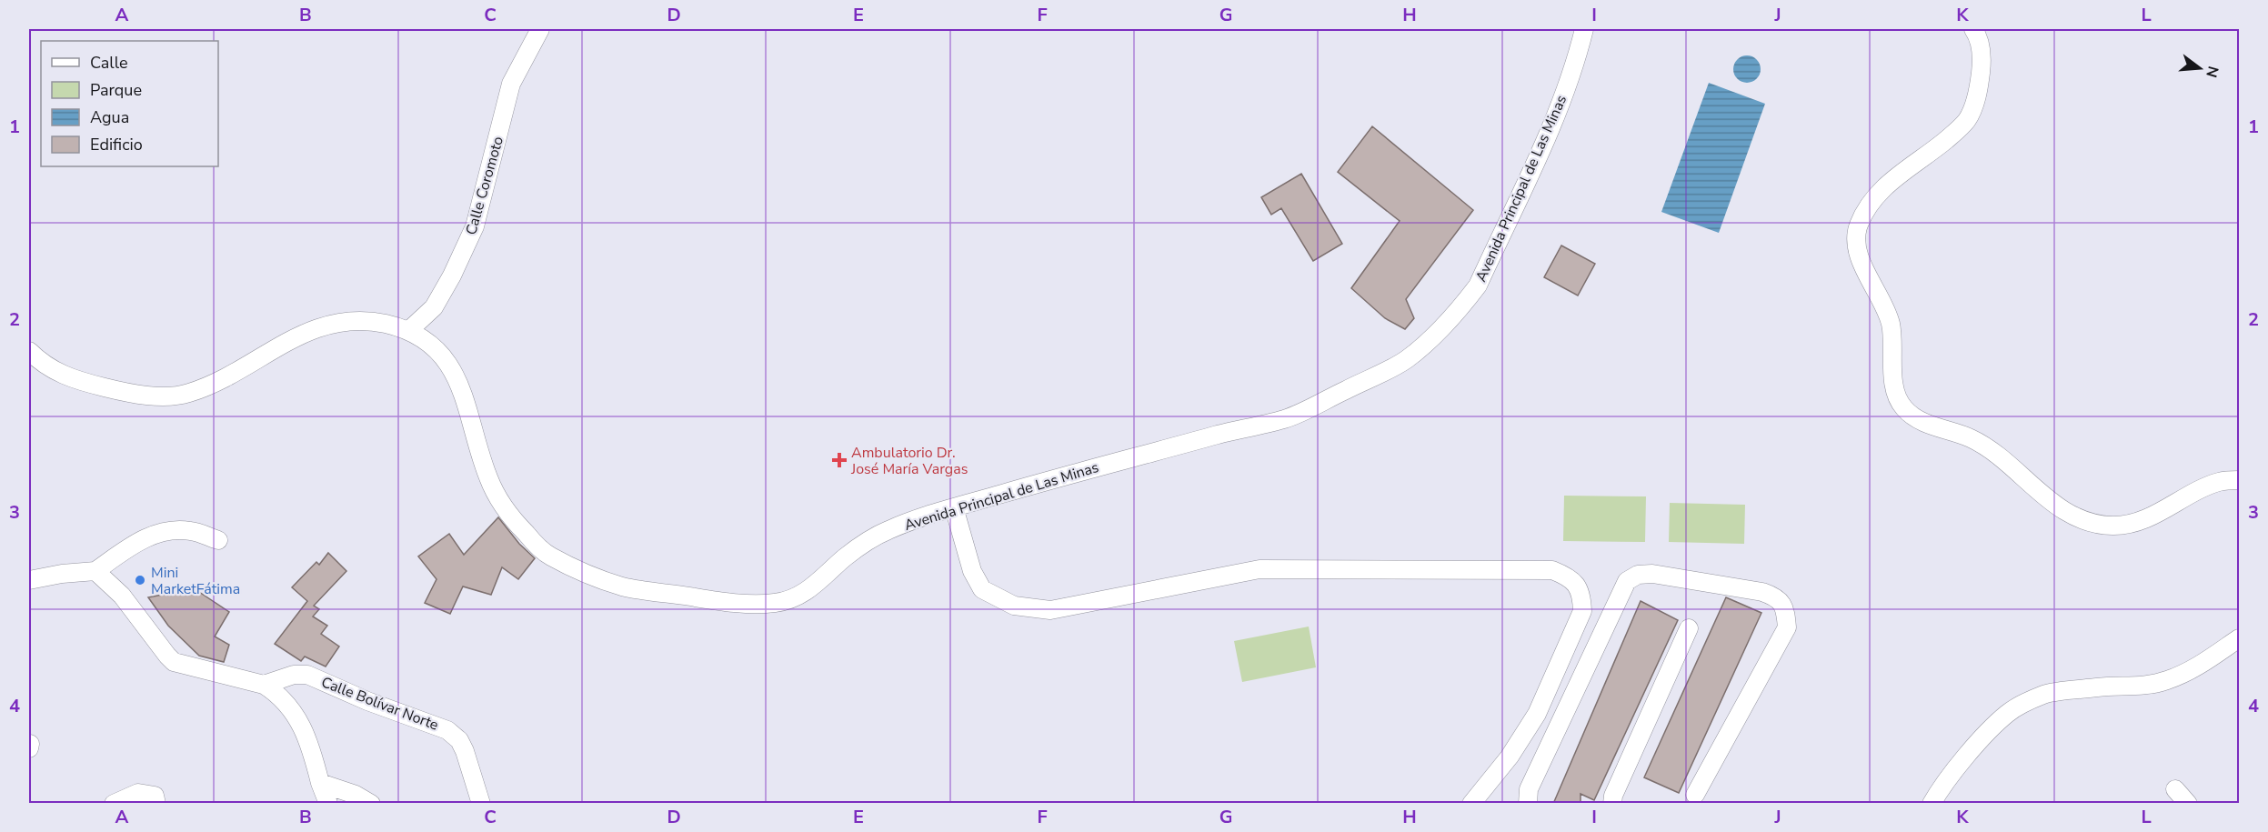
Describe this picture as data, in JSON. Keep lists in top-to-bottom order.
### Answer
{
  "streets": {
    "street": ["Calle Coromoto", "Avenida Principal de Las Minas", "Calle Bolívar Norte"]
  },
  "crossings": [
    ["Calle Coromoto", "Avenida Principal de Las Minas"]
  ],
  "places": {
    "health": ["Ambulatorio Dr. José María Vargas"],
    "other": ["Mini MarketFátima"]
  },
  "legend": [
    "Calle",
    "Parque",
    "Agua",
    "Edificio"
  ],
  "north": "right",
  "grid": {
    "columns": [
      "A",
      "B",
      "C",
      "D",
      "E",
      "F",
      "G",
      "H",
      "I",
      "J",
      "K",
      "L"
    ],
    "rows": [
      "1",
      "2",
      "3",
      "4"
    ]
  }
}
